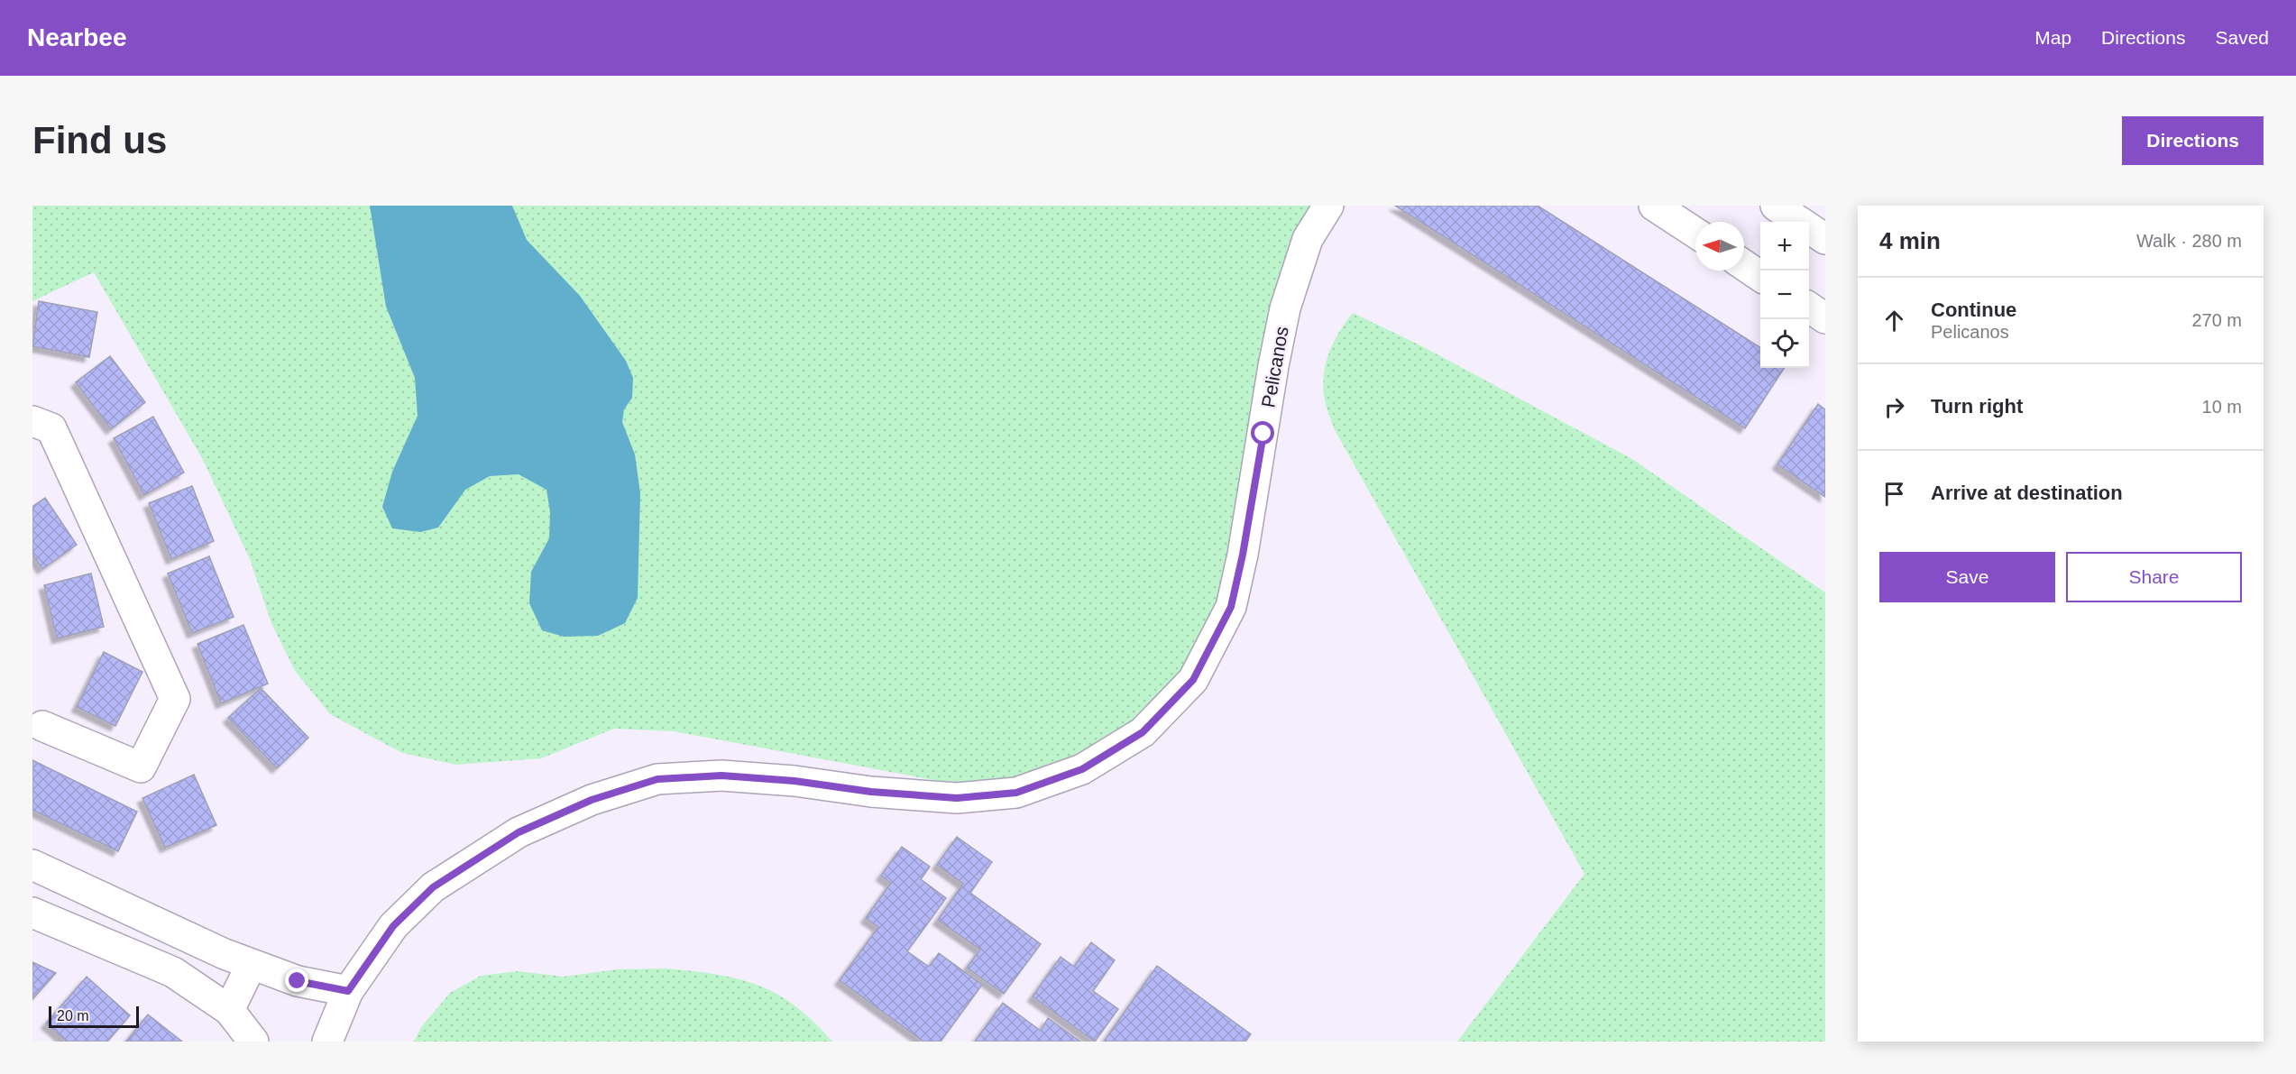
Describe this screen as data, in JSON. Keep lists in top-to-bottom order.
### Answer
{
  "streets": {
    "street": ["Pelicanos"]
  },
  "scale_bar": "20 m",
  "north": "left",
  "page": {
    "header": "Nearbee",
    "nav": ["Map", "Directions", "Saved"],
    "buttons": [
      "Directions",
      ["Save", "Share"]
    ],
    "title": "Find us",
    "heading": ["4 min", "Walk · 280 m"],
    "map_buttons": ["+", "−"],
    "list": [
      ["Continue", "Pelicanos", "270 m"],
      ["Turn right", "10 m"],
      "Arrive at destination"
    ],
    "scale": "20 m"
  }
}
